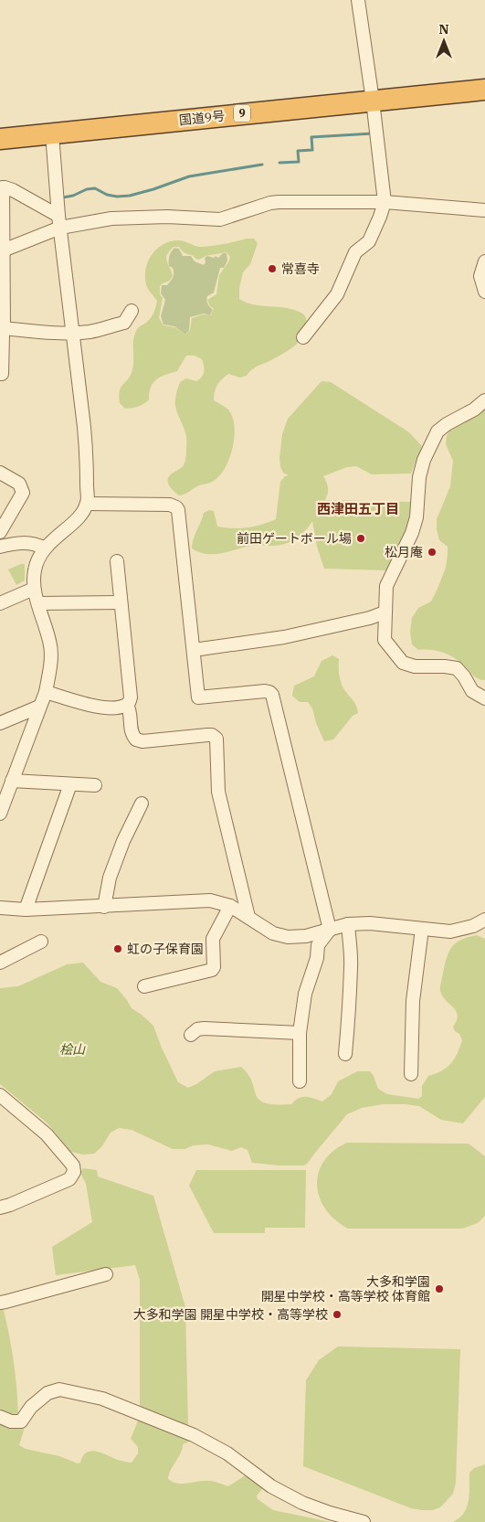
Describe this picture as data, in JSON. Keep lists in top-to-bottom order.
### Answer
{
  "streets": {
    "highway": ["9", "国道9号"]
  },
  "districts": ["西津田五丁目"],
  "parks": ["桧山"],
  "places": [
    "常喜寺",
    "前田ゲートボール場",
    "松月庵",
    "虹の子保育園",
    "大多和学園 開星中学校・高等学校 体育館",
    "大多和学園 開星中学校・高等学校"
  ],
  "north": "top"
}
